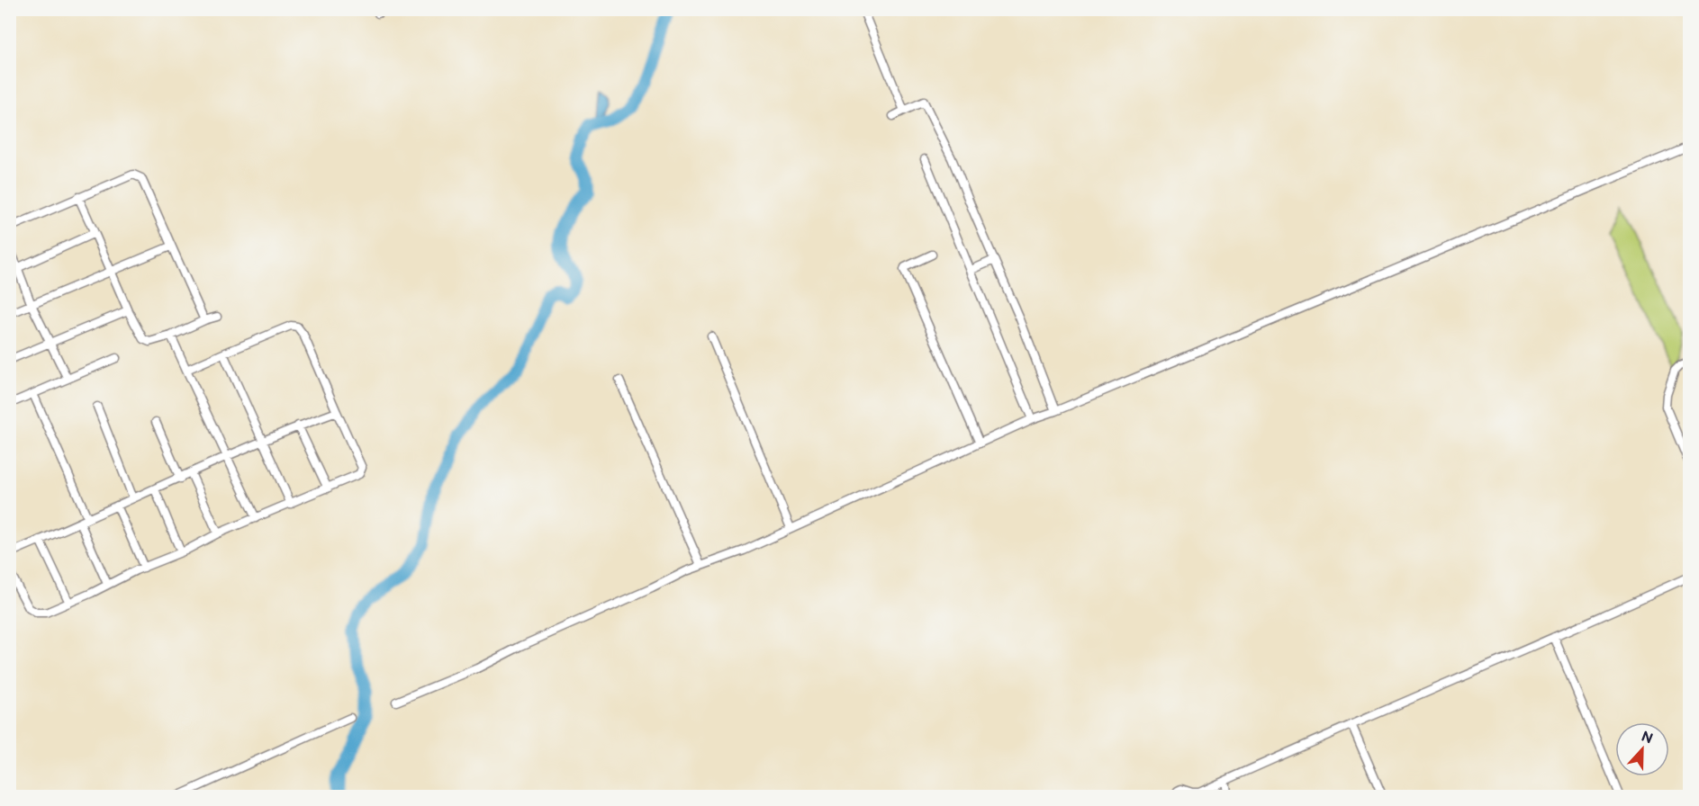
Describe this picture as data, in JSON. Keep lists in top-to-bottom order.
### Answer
{
  "north": "top"
}
